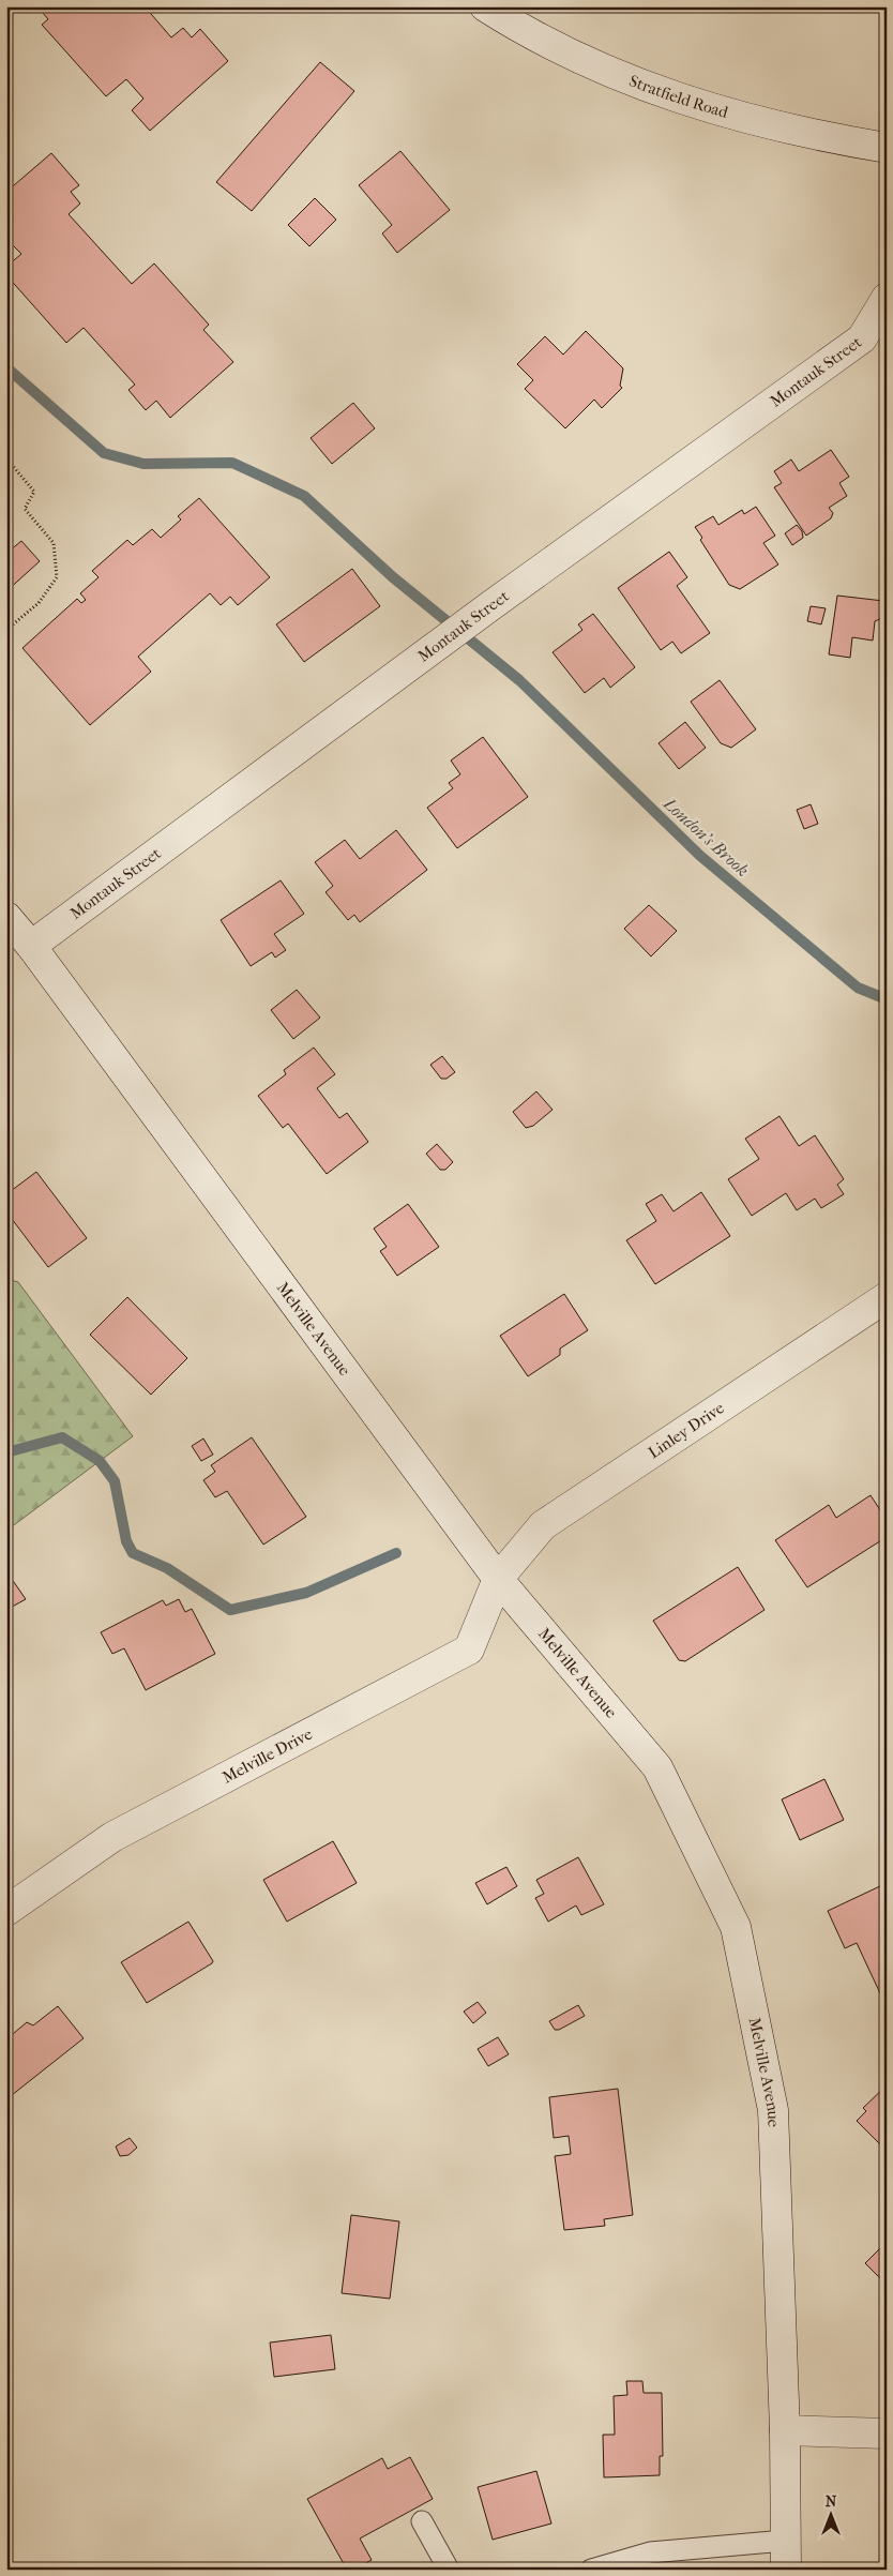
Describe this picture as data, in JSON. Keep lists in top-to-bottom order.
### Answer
{
  "streets": {
    "street": [
      "Stratfield Road",
      "Montauk Street",
      "Melville Avenue",
      "Linley Drive",
      "Melville Drive"
    ]
  },
  "crossings": [
    ["Montauk Street", "Melville Avenue"],
    ["Melville Avenue", "Linley Drive"],
    ["Melville Avenue", "Melville Drive"],
    ["Linley Drive", "Melville Drive"]
  ],
  "water": ["London's Brook"],
  "north": "top"
}
